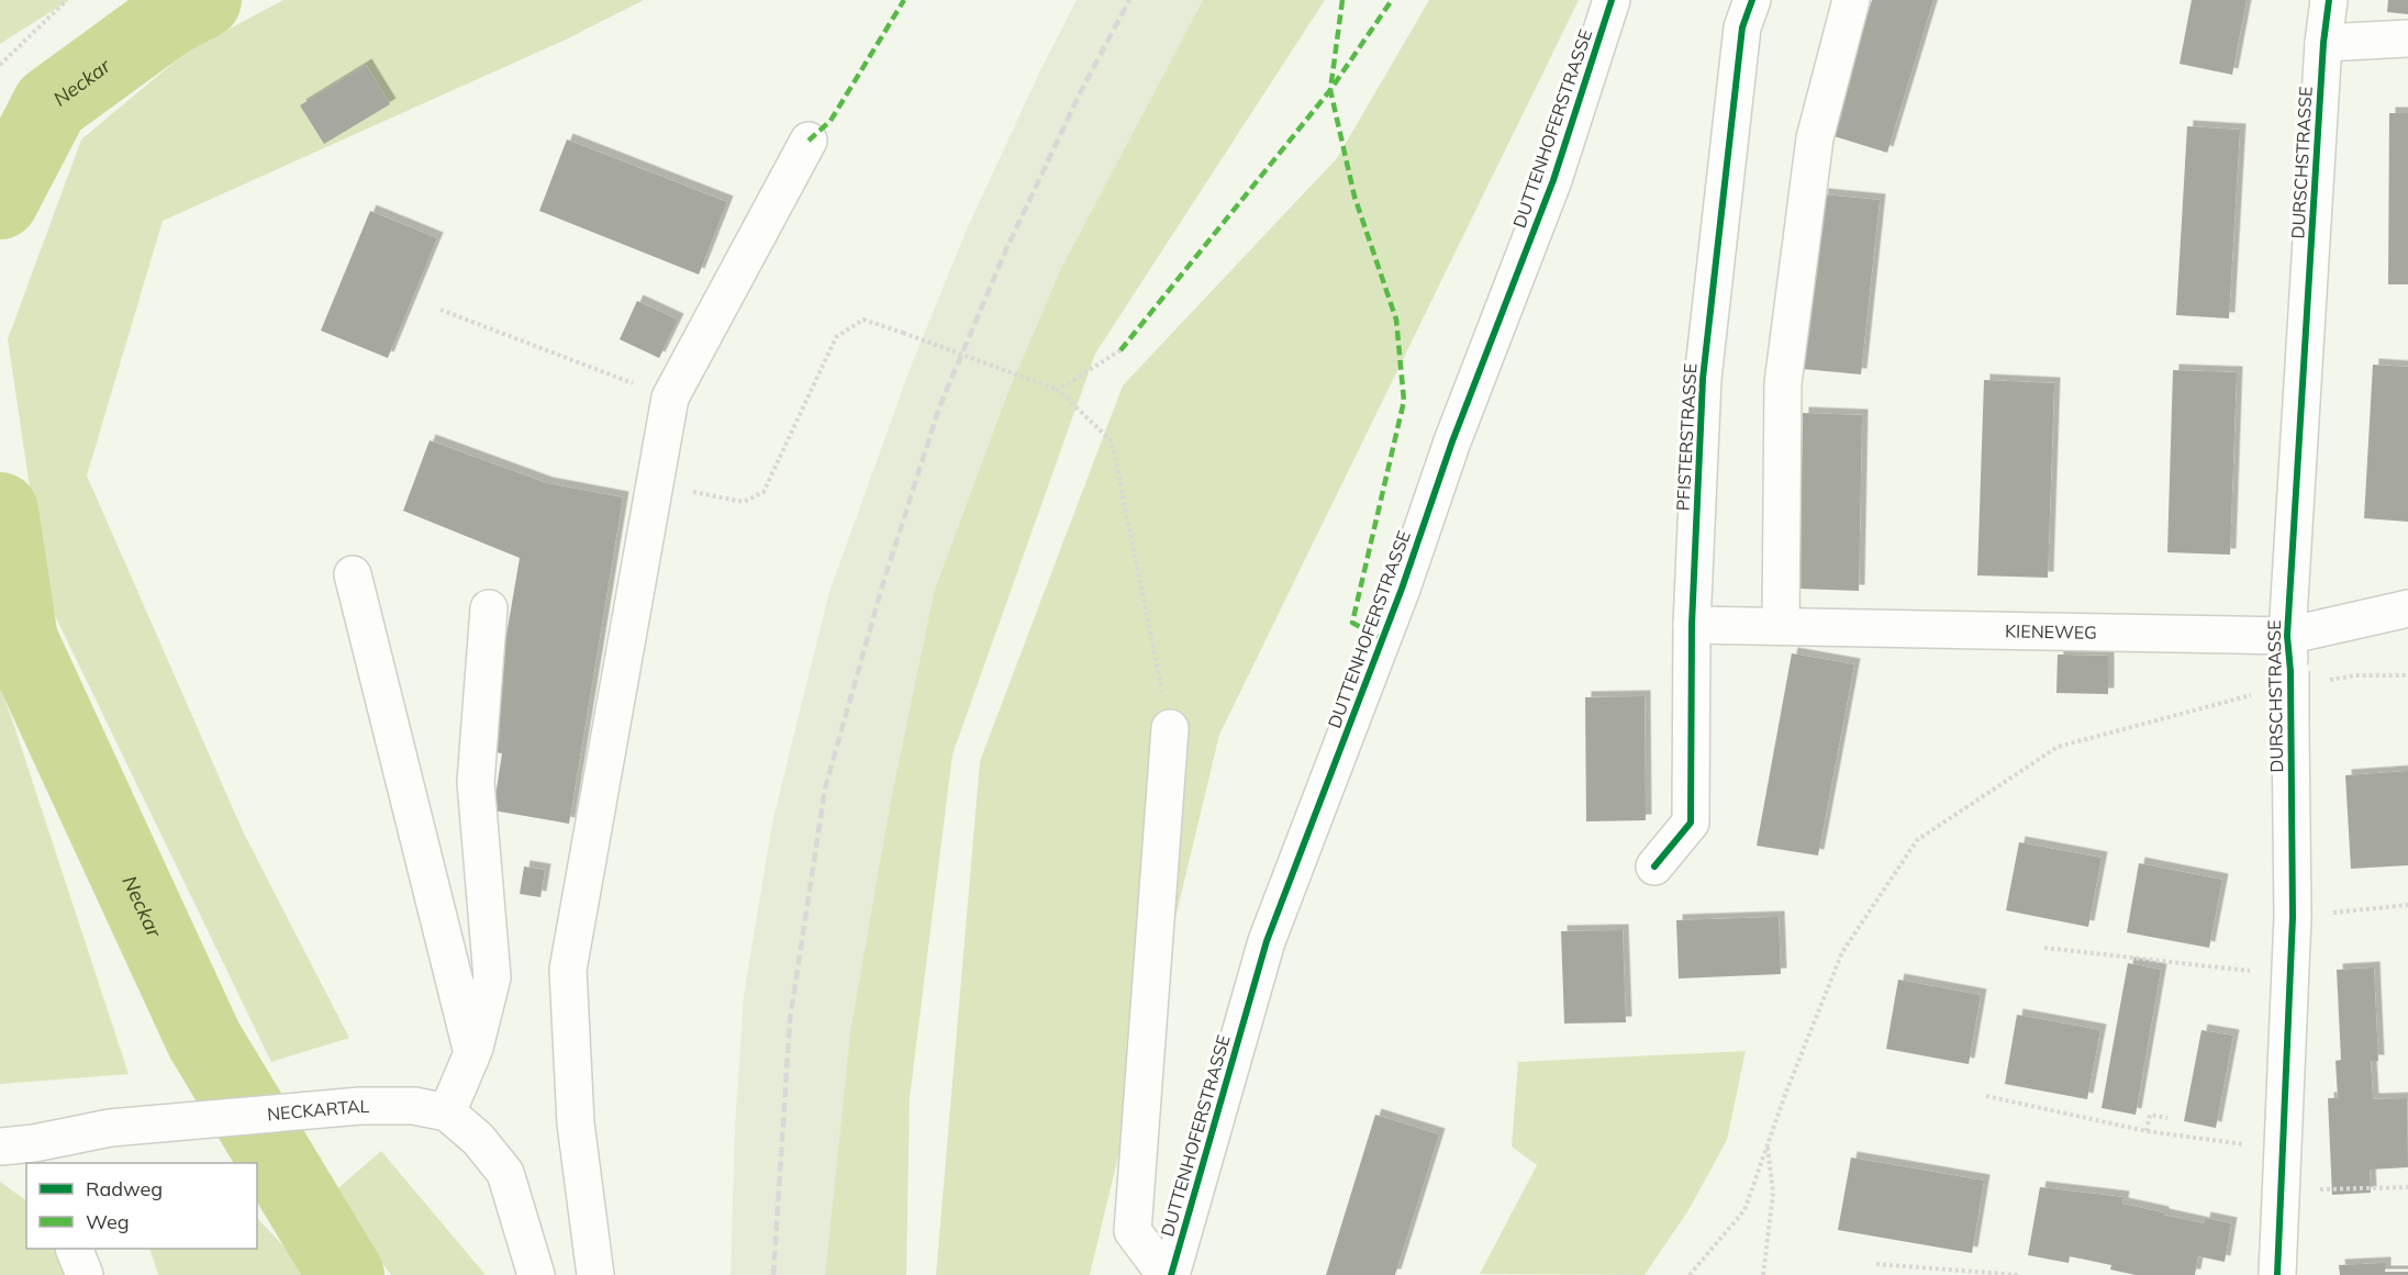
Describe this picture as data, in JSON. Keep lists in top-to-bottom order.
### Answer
{
  "streets": {
    "street": [
      "DUTTENHOFERSTRASSE",
      "DURSCHSTRASSE",
      "PFISTERSTRASSE",
      "KIENEWEG",
      "NECKARTAL"
    ]
  },
  "crossings": [
    ["DURSCHSTRASSE", "KIENEWEG"],
    ["PFISTERSTRASSE", "KIENEWEG"]
  ],
  "water": ["Neckar"],
  "legend": ["Radweg", "Weg"]
}
